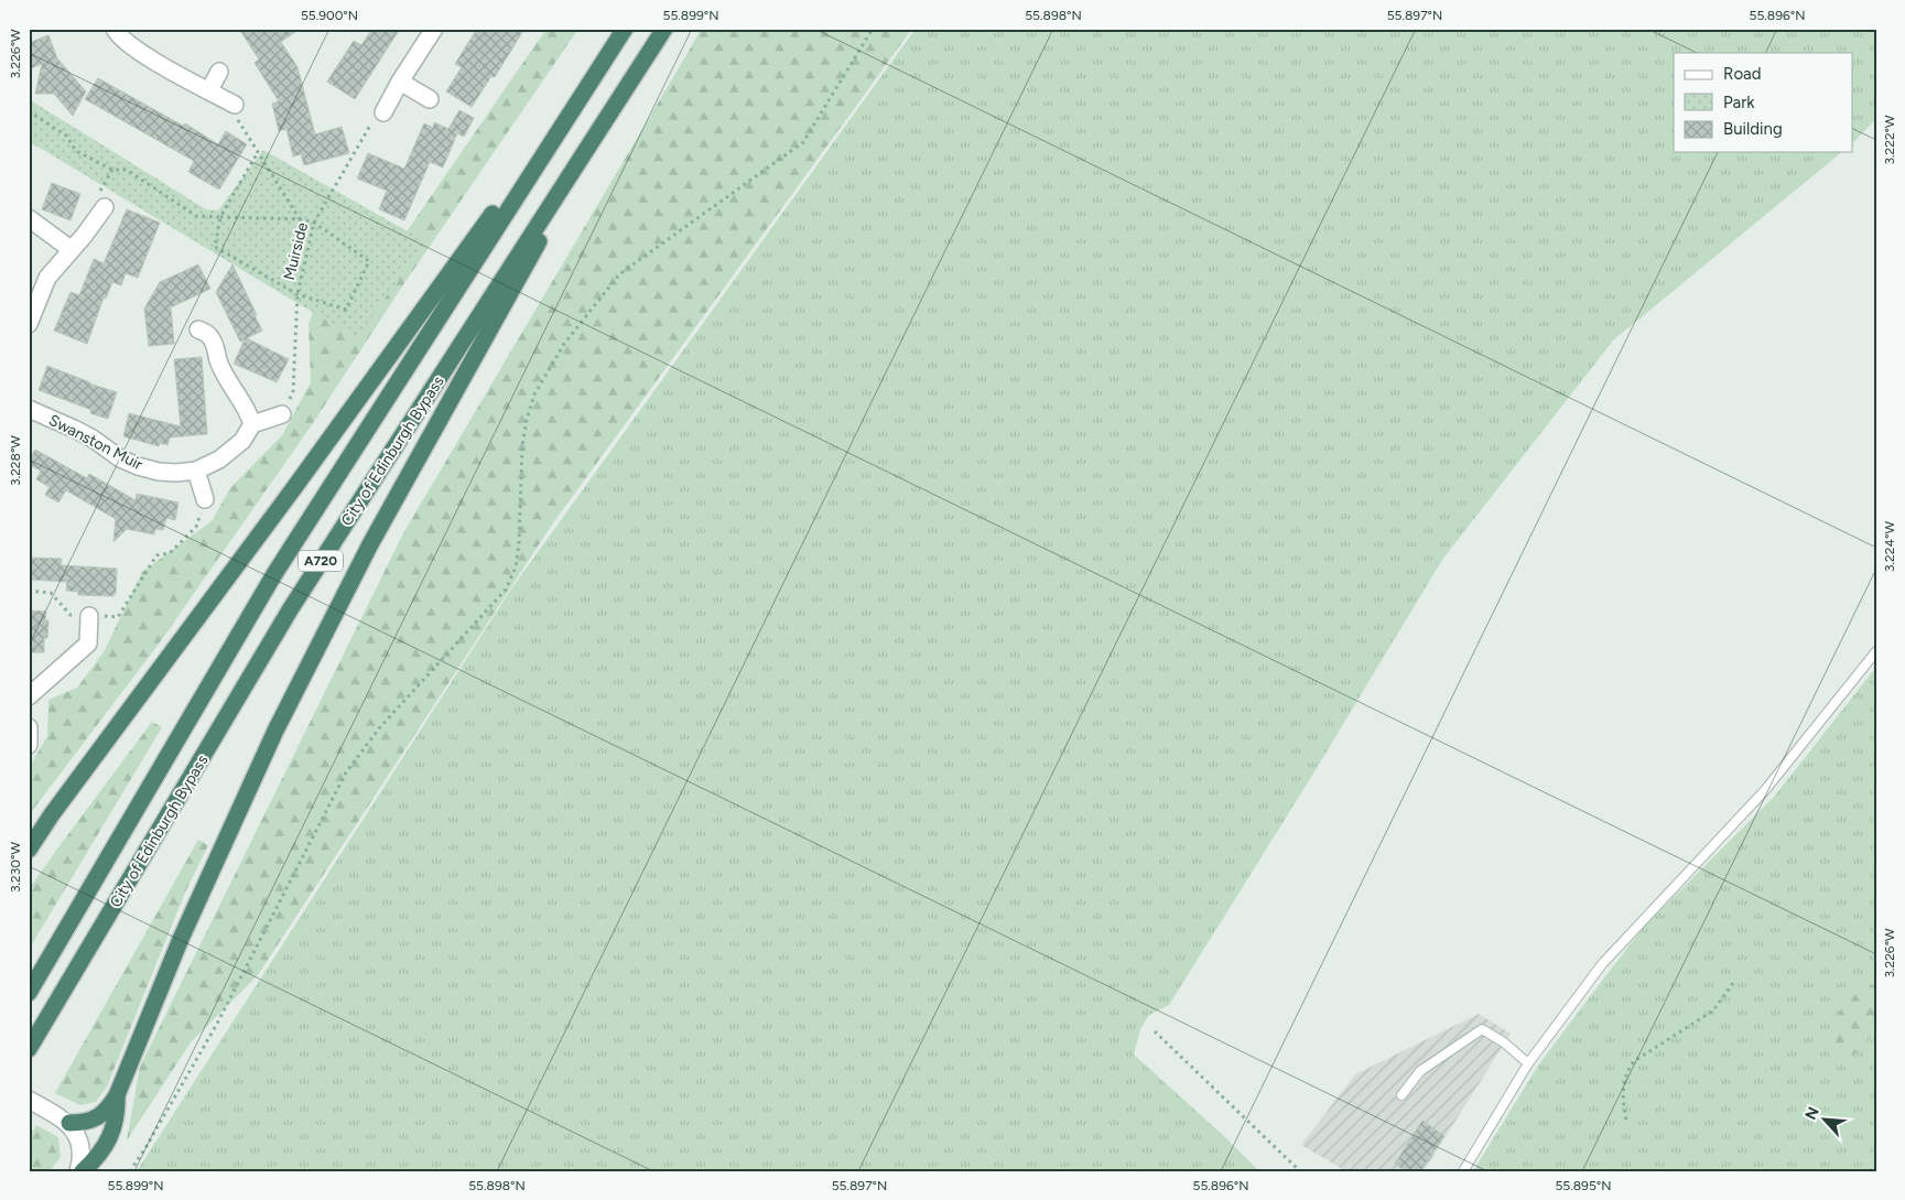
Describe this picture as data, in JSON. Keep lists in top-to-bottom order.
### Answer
{
  "streets": {
    "highway": ["City of Edinburgh Bypass", "A720"],
    "street": ["Swanston Muir"],
    "path": ["Muirside"]
  },
  "legend": ["Road", "Park", "Building"],
  "north": "top left",
  "coordinates": [
    "55.900°N",
    "55.899°N",
    "55.898°N",
    "55.897°N",
    "55.896°N",
    "3.226°W",
    "3.222°W",
    "3.228°W",
    "3.224°W",
    "3.230°W",
    "55.895°N"
  ]
}
